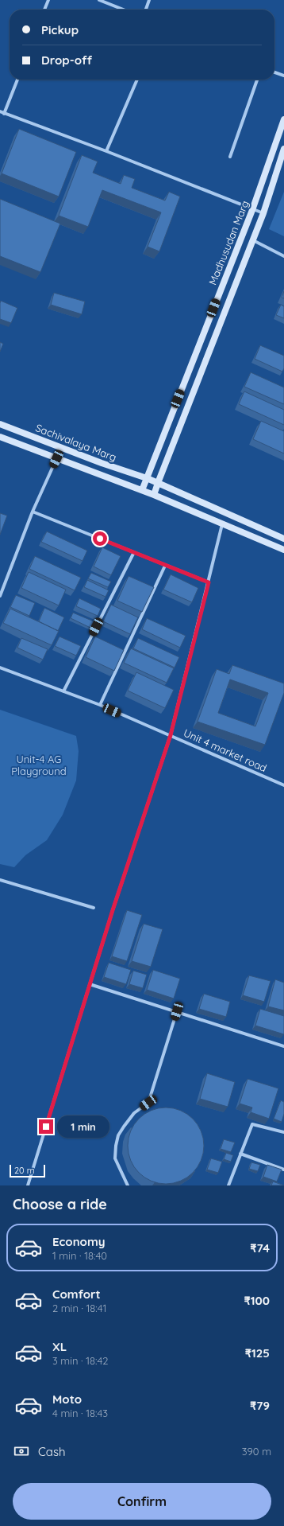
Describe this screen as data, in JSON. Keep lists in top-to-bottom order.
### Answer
{
  "streets": {
    "main road": ["Madhusudan Marg", "Sachivalaya Marg"],
    "street": ["Unit 4 market road"]
  },
  "crossings": [
    ["Madhusudan Marg", "Sachivalaya Marg"]
  ],
  "parks": ["Unit-4 AG Playground"],
  "scale_bar": "20 m",
  "page": {
    "banner": ["Pickup", "Drop-off"],
    "bubble": "1 min",
    "scale": "20 m",
    "heading": "Choose a ride",
    "list": [
      {
        "name": "Economy",
        "note": "1 min · 18:40",
        "value": "₹74"
      },
      {
        "name": "Comfort",
        "note": "2 min · 18:41",
        "value": "₹100"
      },
      {
        "name": "XL",
        "note": "3 min · 18:42",
        "value": "₹125"
      },
      {
        "name": "Moto",
        "note": "4 min · 18:43",
        "value": "₹79"
      }
    ],
    "pay": ["Cash", "390 m"],
    "buttons": "Confirm"
  }
}
